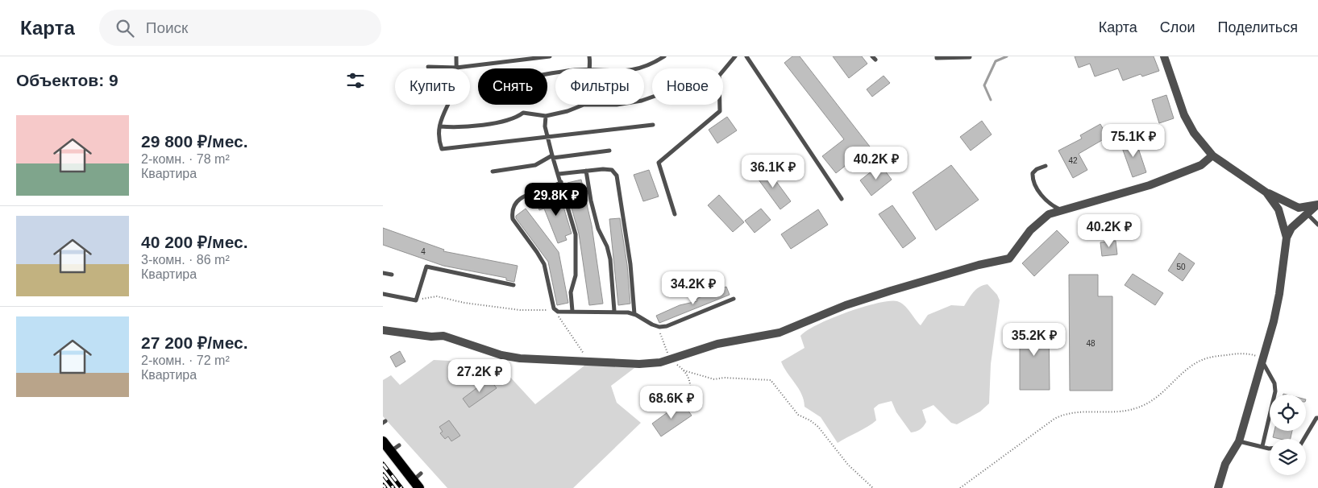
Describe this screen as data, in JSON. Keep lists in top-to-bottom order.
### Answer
{
  "house_numbers": [
    "42",
    "4",
    "50",
    "48"
  ],
  "page": {
    "header": "Карта",
    "search": "Поиск",
    "nav": ["Карта", "Слои", "Поделиться"],
    "heading": "Объектов: 9",
    "chip": [
      "Купить",
      "Снять",
      "Фильтры",
      "Новое"
    ],
    "list": [
      {
        "name": "29 800 ₽/мес.",
        "note": "2-комн. · 78 m² · Квартира"
      },
      {
        "name": "40 200 ₽/мес.",
        "note": "3-комн. · 86 m² · Квартира"
      },
      {
        "name": "27 200 ₽/мес.",
        "note": "2-комн. · 72 m² · Квартира"
      }
    ],
    "price": [
      "75.1K ₽",
      "40.2K ₽",
      "36.1K ₽",
      "29.8K ₽",
      "40.2K ₽",
      "34.2K ₽",
      "35.2K ₽",
      "27.2K ₽",
      "68.6K ₽"
    ]
  }
}
